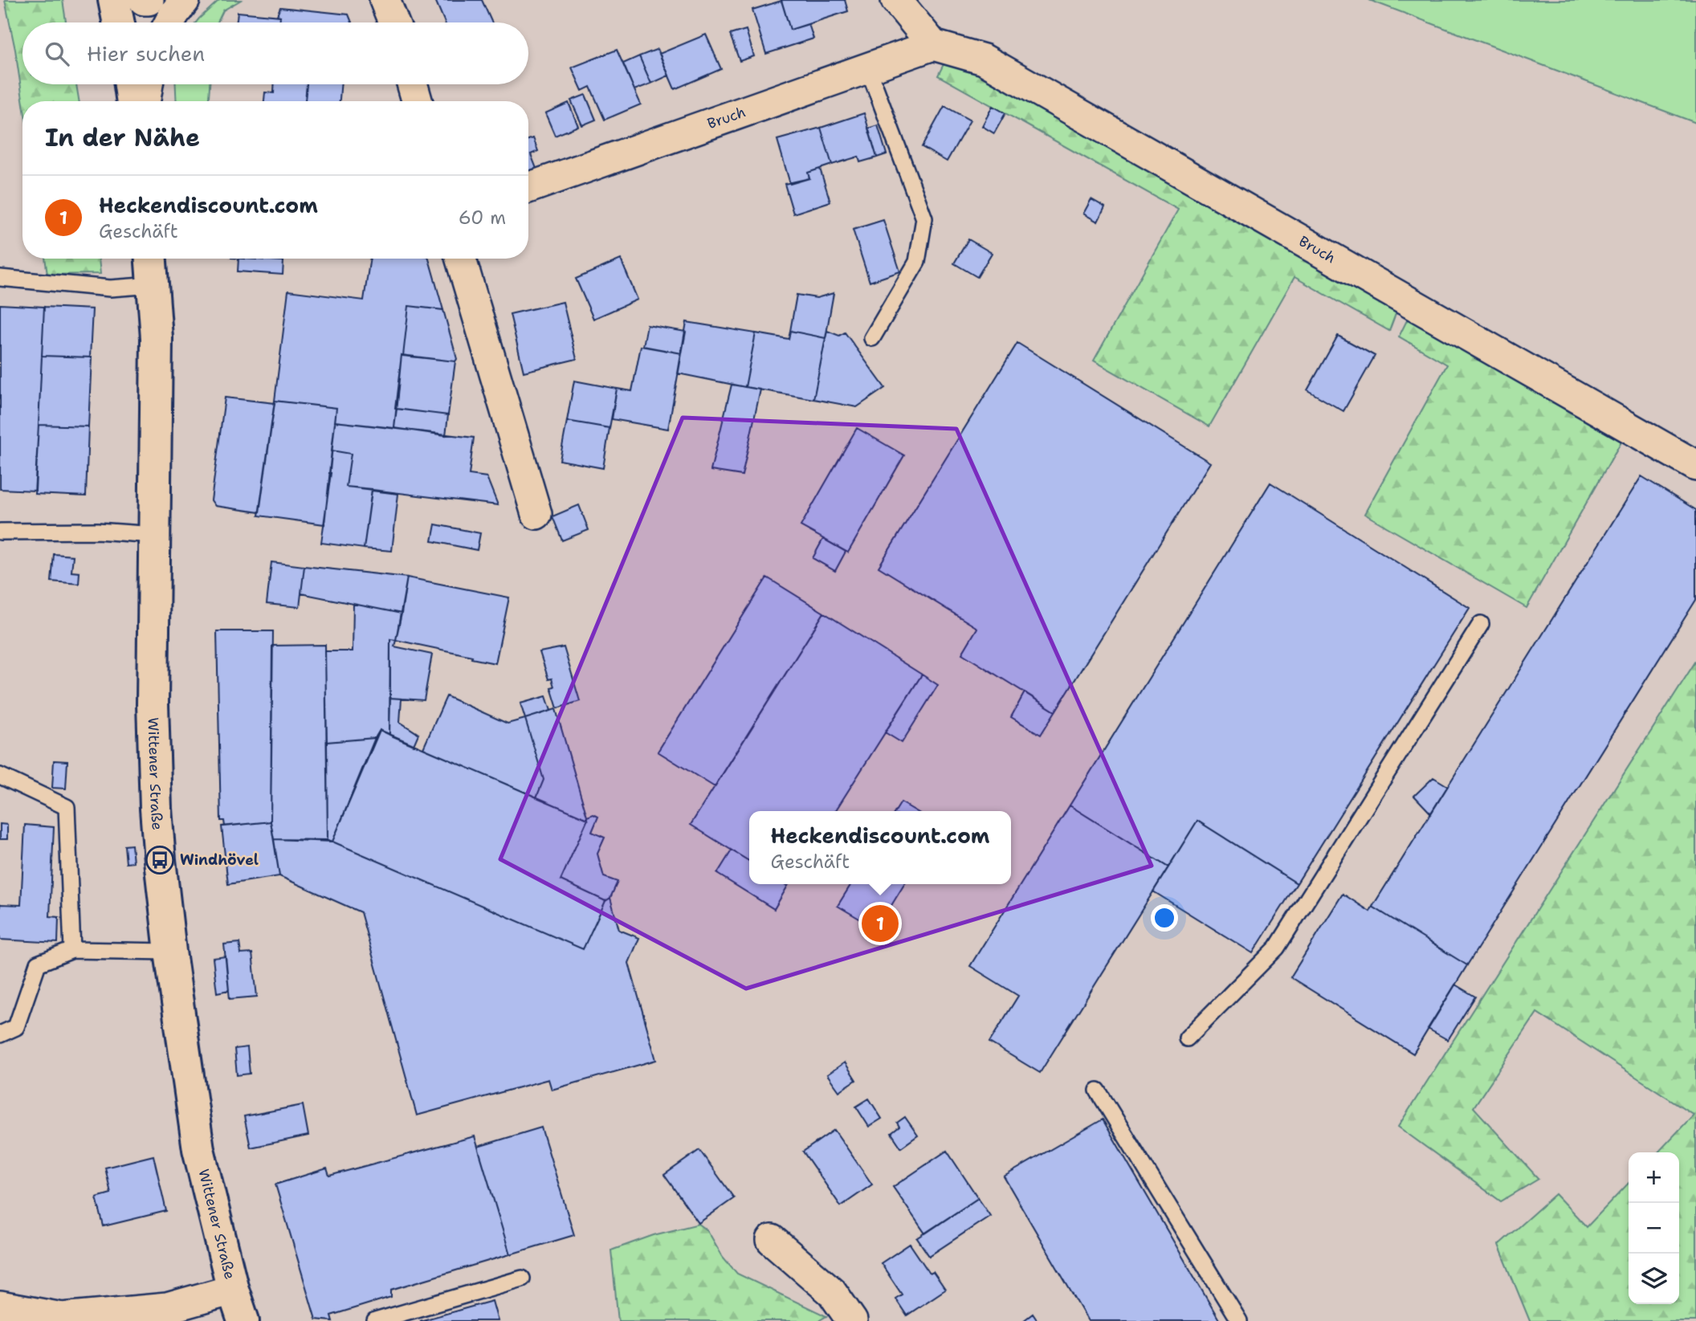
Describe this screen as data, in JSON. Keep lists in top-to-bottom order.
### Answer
{
  "streets": {
    "main road": ["Wittener Straße"],
    "street": ["Bruch"]
  },
  "places": {
    "bus stop": ["Windhövel"]
  },
  "page": {
    "search": "Hier suchen",
    "heading": "In der Nähe",
    "list": [
      {
        "mark": "1",
        "name": "Heckendiscount.com",
        "note": "Geschäft",
        "value": "60 m"
      }
    ],
    "popup": ["Heckendiscount.com", "Geschäft"],
    "pins": "1",
    "map_buttons": ["+", "−"]
  }
}
